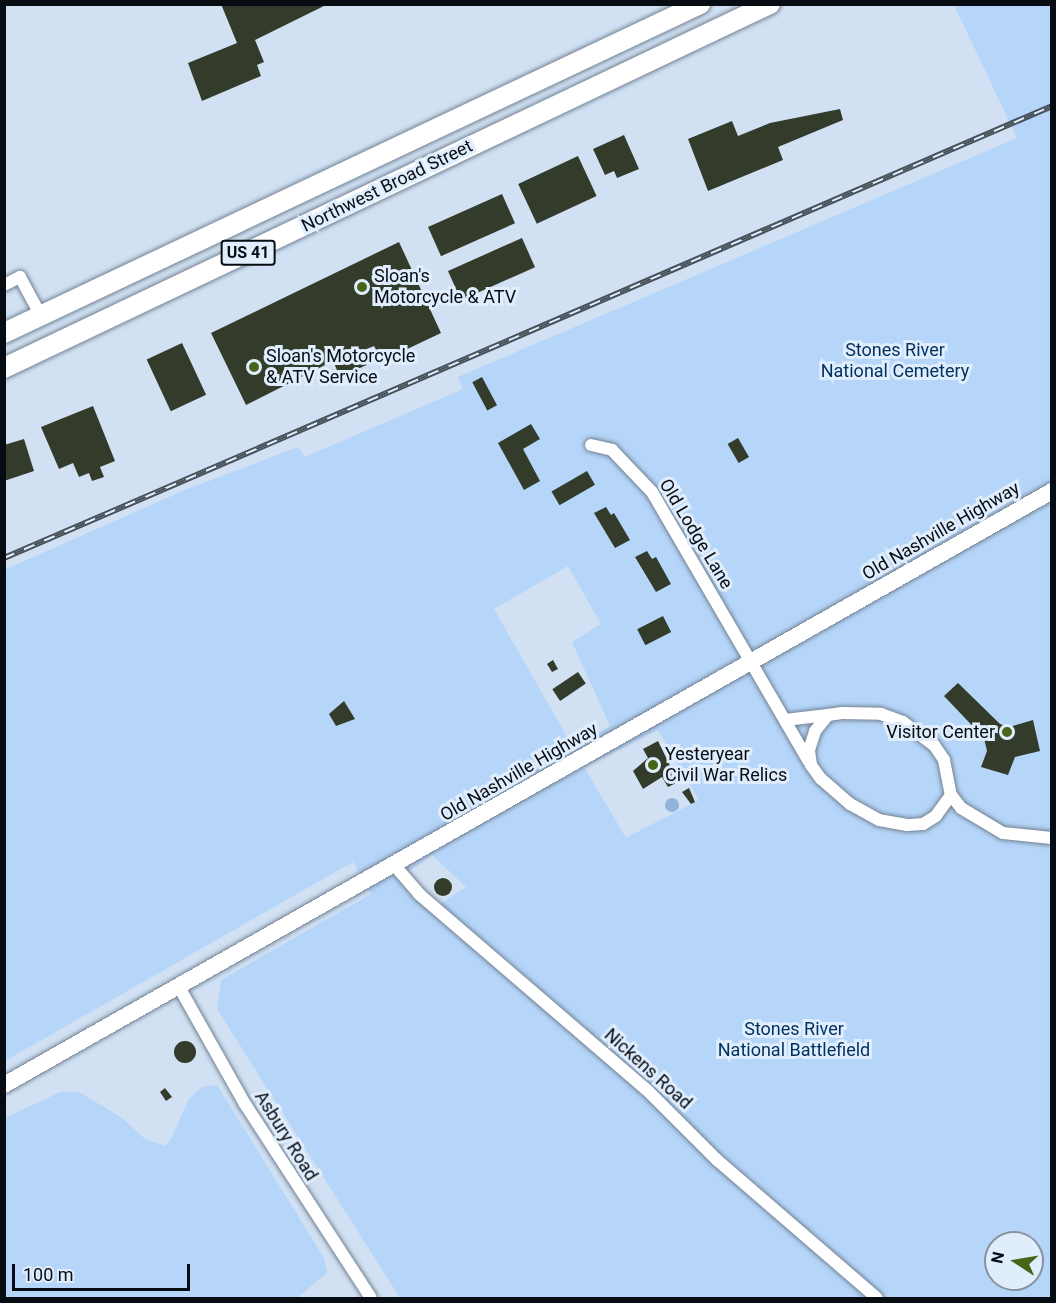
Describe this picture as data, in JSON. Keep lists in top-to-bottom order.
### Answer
{
  "streets": {
    "main road": ["Northwest Broad Street", "US 41", "Old Nashville Highway"],
    "street": ["Old Lodge Lane", "Nickens Road", "Asbury Road"]
  },
  "crossings": [
    ["Old Nashville Highway", "Old Lodge Lane"],
    ["Old Nashville Highway", "Nickens Road"],
    ["Old Nashville Highway", "Asbury Road"]
  ],
  "parks": ["Stones River National Cemetery", "Stones River National Battlefield"],
  "places": [
    "Sloan's Motorcycle & ATV",
    "Sloan's Motorcycle & ATV Service",
    "Visitor Center",
    "Yesteryear Civil War Relics"
  ],
  "scale_bar": "100 m",
  "north": "left"
}
